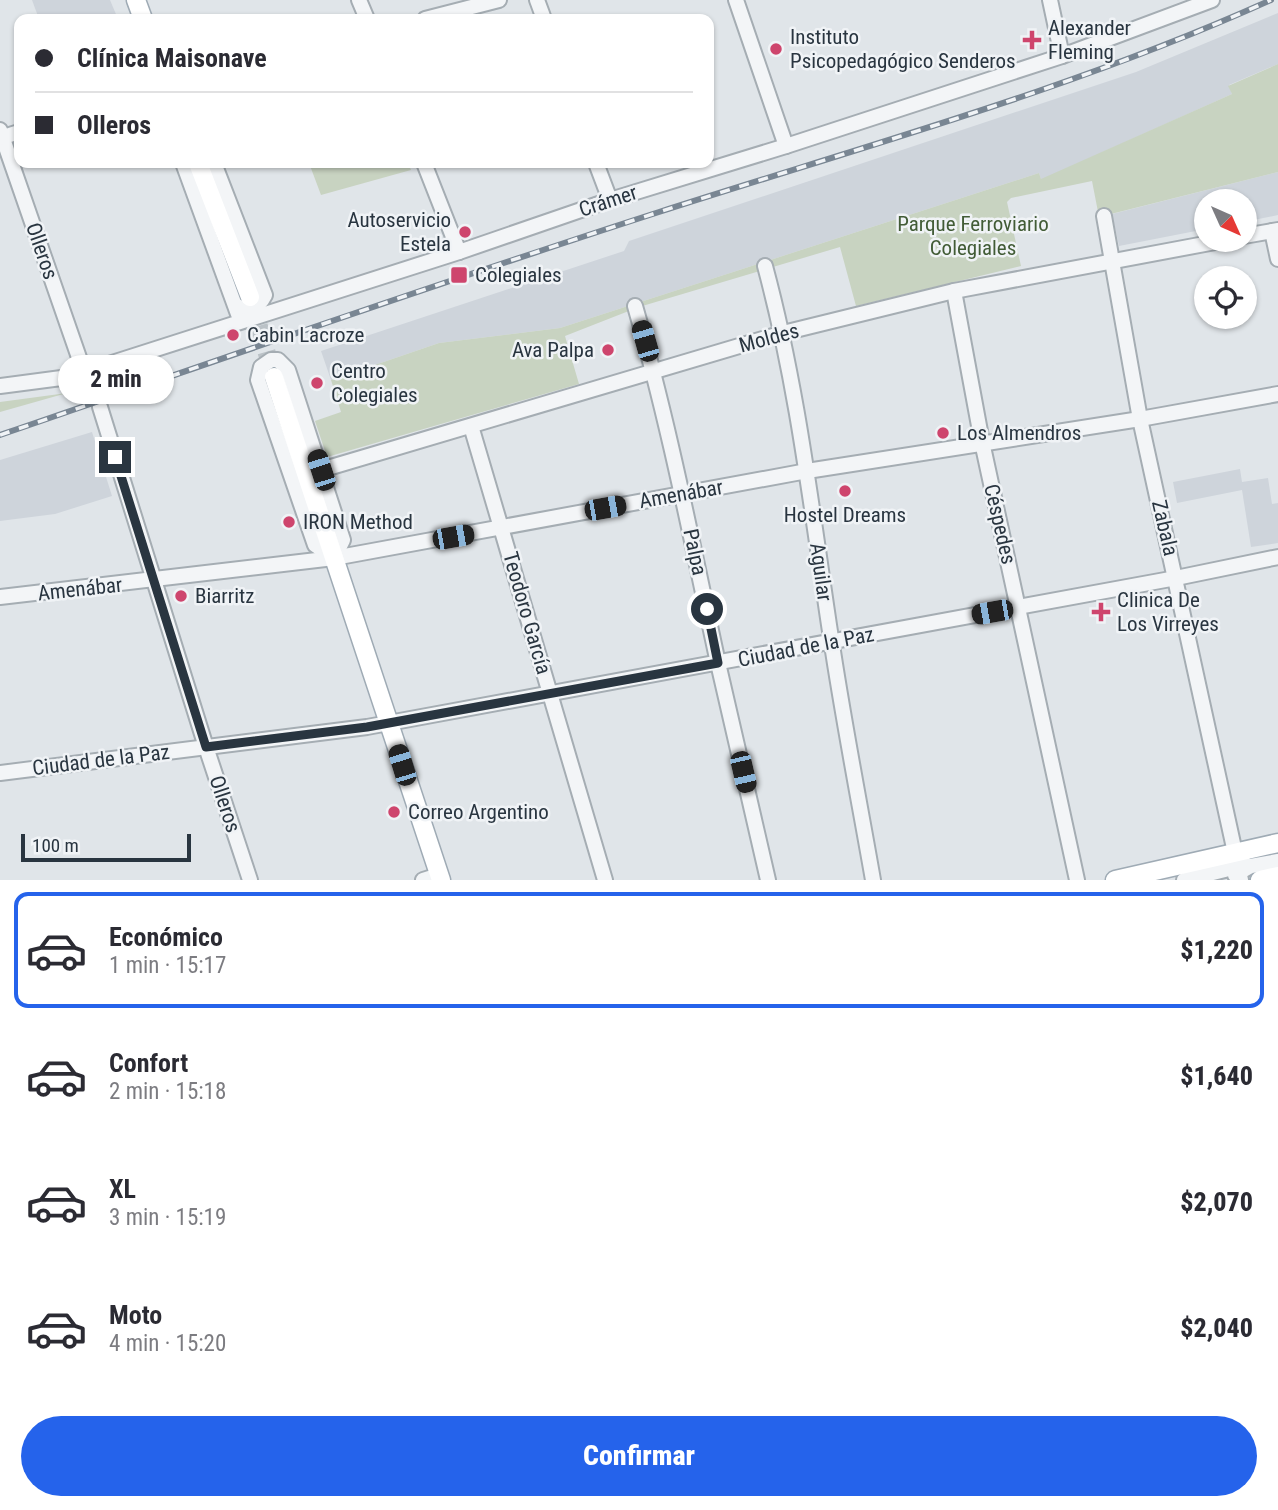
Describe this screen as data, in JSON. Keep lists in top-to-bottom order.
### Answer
{
  "streets": {
    "street": [
      "Crámer",
      "Olleros",
      "Moldes",
      "Amenábar",
      "Céspedes",
      "Zabala",
      "Palpa",
      "Aguilar",
      "Teodoro García",
      "Ciudad de la Paz"
    ]
  },
  "crossings": [
    ["Crámer", "Olleros"],
    ["Olleros", "Amenábar"],
    ["Olleros", "Ciudad de la Paz"],
    ["Moldes", "Céspedes"],
    ["Moldes", "Zabala"],
    ["Moldes", "Palpa"],
    ["Moldes", "Aguilar"],
    ["Moldes", "Teodoro García"],
    ["Amenábar", "Céspedes"],
    ["Amenábar", "Zabala"],
    ["Amenábar", "Palpa"],
    ["Amenábar", "Aguilar"],
    ["Amenábar", "Teodoro García"],
    ["Céspedes", "Ciudad de la Paz"],
    ["Zabala", "Ciudad de la Paz"],
    ["Palpa", "Ciudad de la Paz"],
    ["Aguilar", "Ciudad de la Paz"],
    ["Teodoro García", "Ciudad de la Paz"]
  ],
  "parks": ["Parque Ferroviario Colegiales"],
  "places": {
    "health": ["Alexander Fleming", "Clinica De Los Virreyes"],
    "other": [
      "Instituto Psicopedagógico Senderos",
      "Autoservicio Estela",
      "Cabin Lacroze",
      "Ava Palpa",
      "Centro Colegiales",
      "Los Almendros",
      "Hostel Dreams",
      "IRON Method",
      "Biarritz",
      "Correo Argentino"
    ],
    "transit": ["Colegiales"]
  },
  "scale_bar": "100 m",
  "north": "bottom right",
  "page": {
    "banner": ["Clínica Maisonave", "Olleros"],
    "bubble": "2 min",
    "scale": "100 m",
    "list": [
      {
        "name": "Económico",
        "note": "1 min · 15:17",
        "value": "$1,220"
      },
      {
        "name": "Confort",
        "note": "2 min · 15:18",
        "value": "$1,640"
      },
      {
        "name": "XL",
        "note": "3 min · 15:19",
        "value": "$2,070"
      },
      {
        "name": "Moto",
        "note": "4 min · 15:20",
        "value": "$2,040"
      }
    ],
    "buttons": "Confirmar"
  }
}
